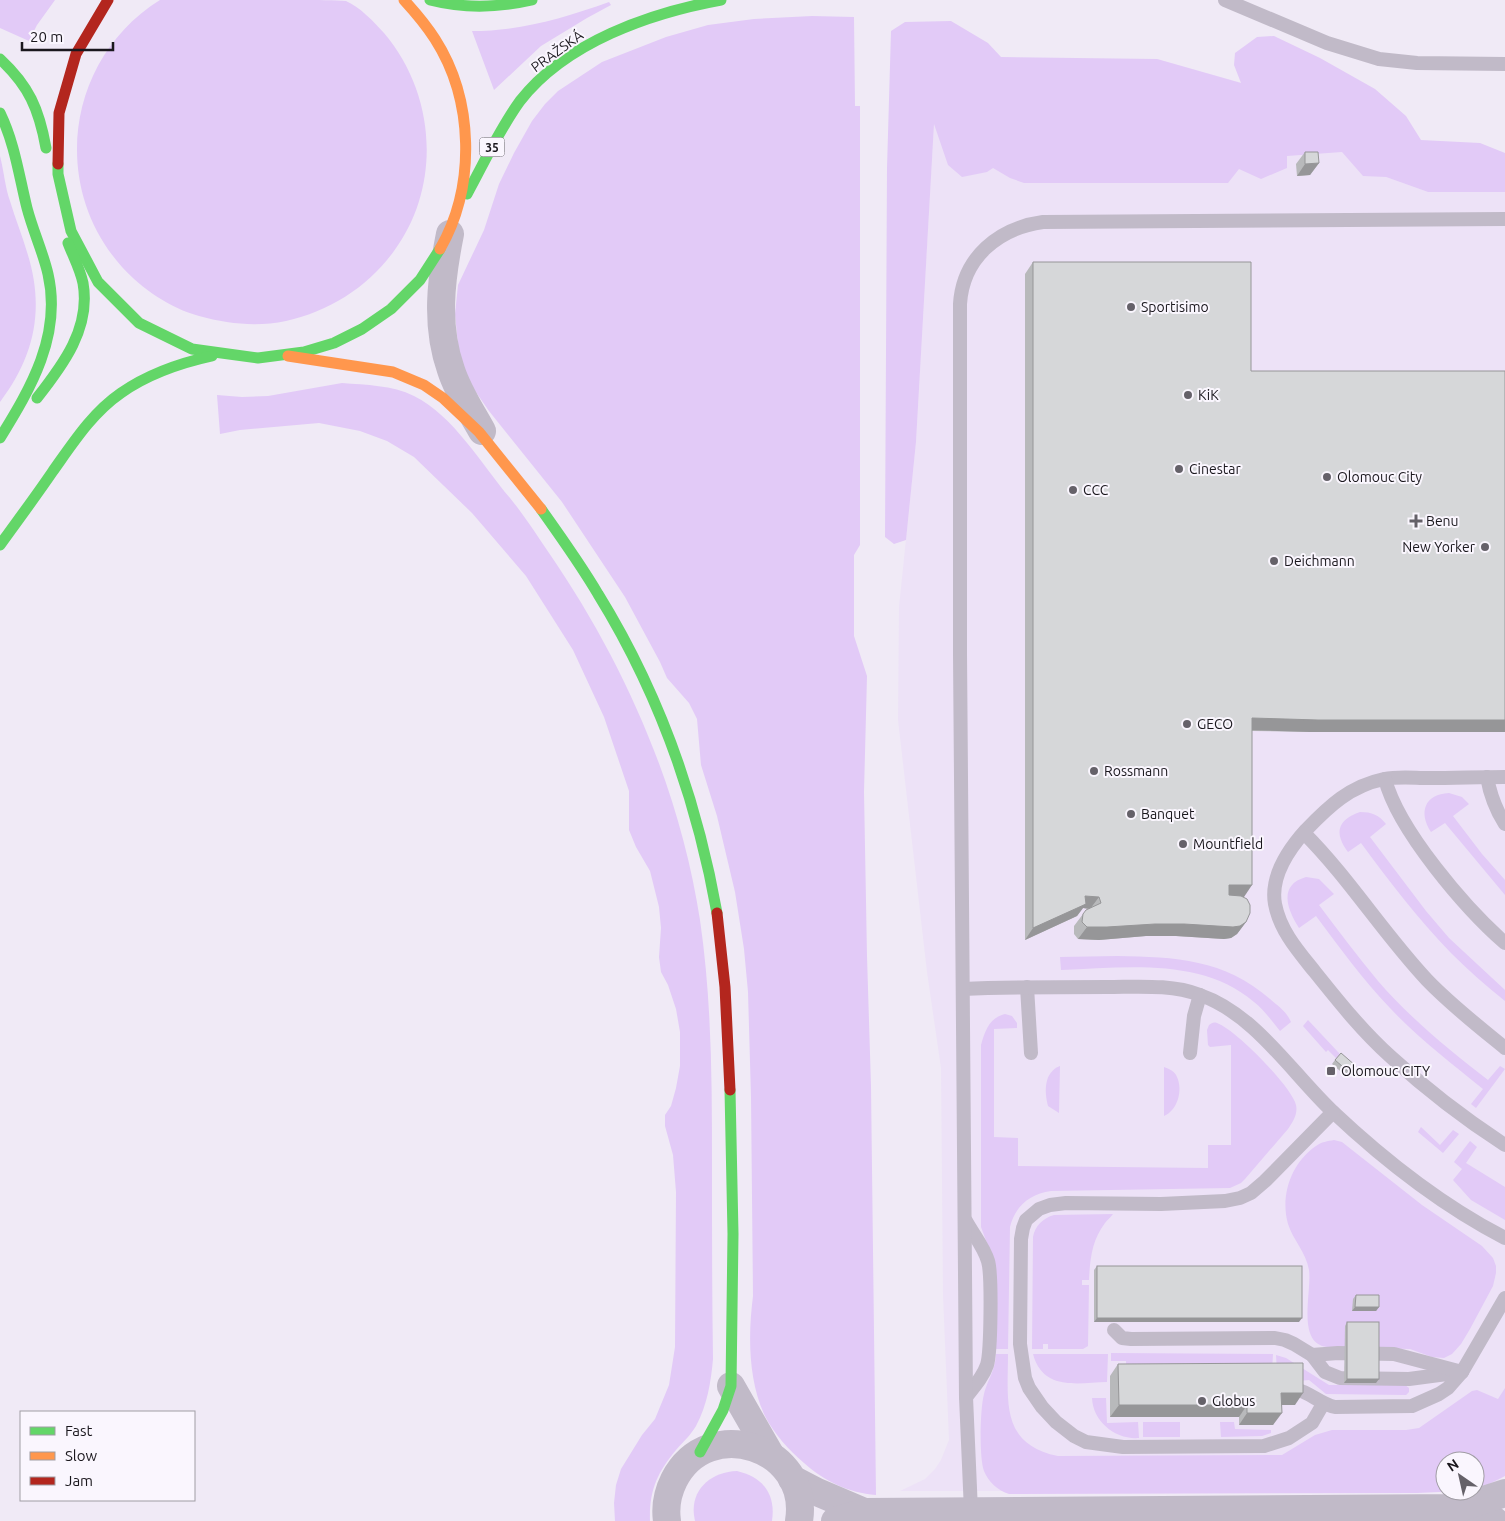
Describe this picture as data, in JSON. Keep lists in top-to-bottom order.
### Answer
{
  "streets": {
    "main road": ["PRAŽSKÁ", "35"]
  },
  "places": {
    "other": [
      "Sportisimo",
      "KiK",
      "Cinestar",
      "Olomouc City",
      "CCC",
      "New Yorker",
      "Deichmann",
      "GECO",
      "Rossmann",
      "Banquet",
      "Mountfield",
      "Globus"
    ],
    "health": ["Benu"],
    "transit": ["Olomouc CITY"]
  },
  "legend": ["Fast", "Slow", "Jam"],
  "scale_bar": "20 m",
  "north": "top left"
}
